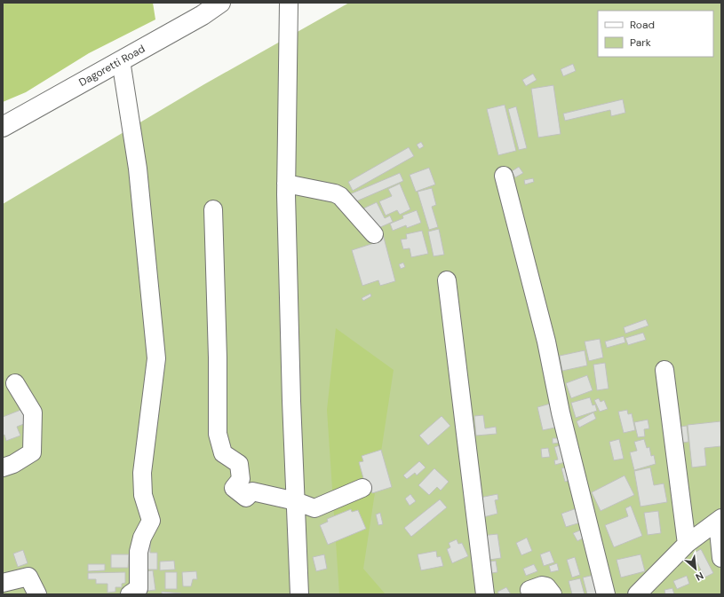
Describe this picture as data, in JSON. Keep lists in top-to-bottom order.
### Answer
{
  "streets": {
    "main road": ["Dagoretti Road"]
  },
  "legend": ["Road", "Park"],
  "north": "bottom right"
}
